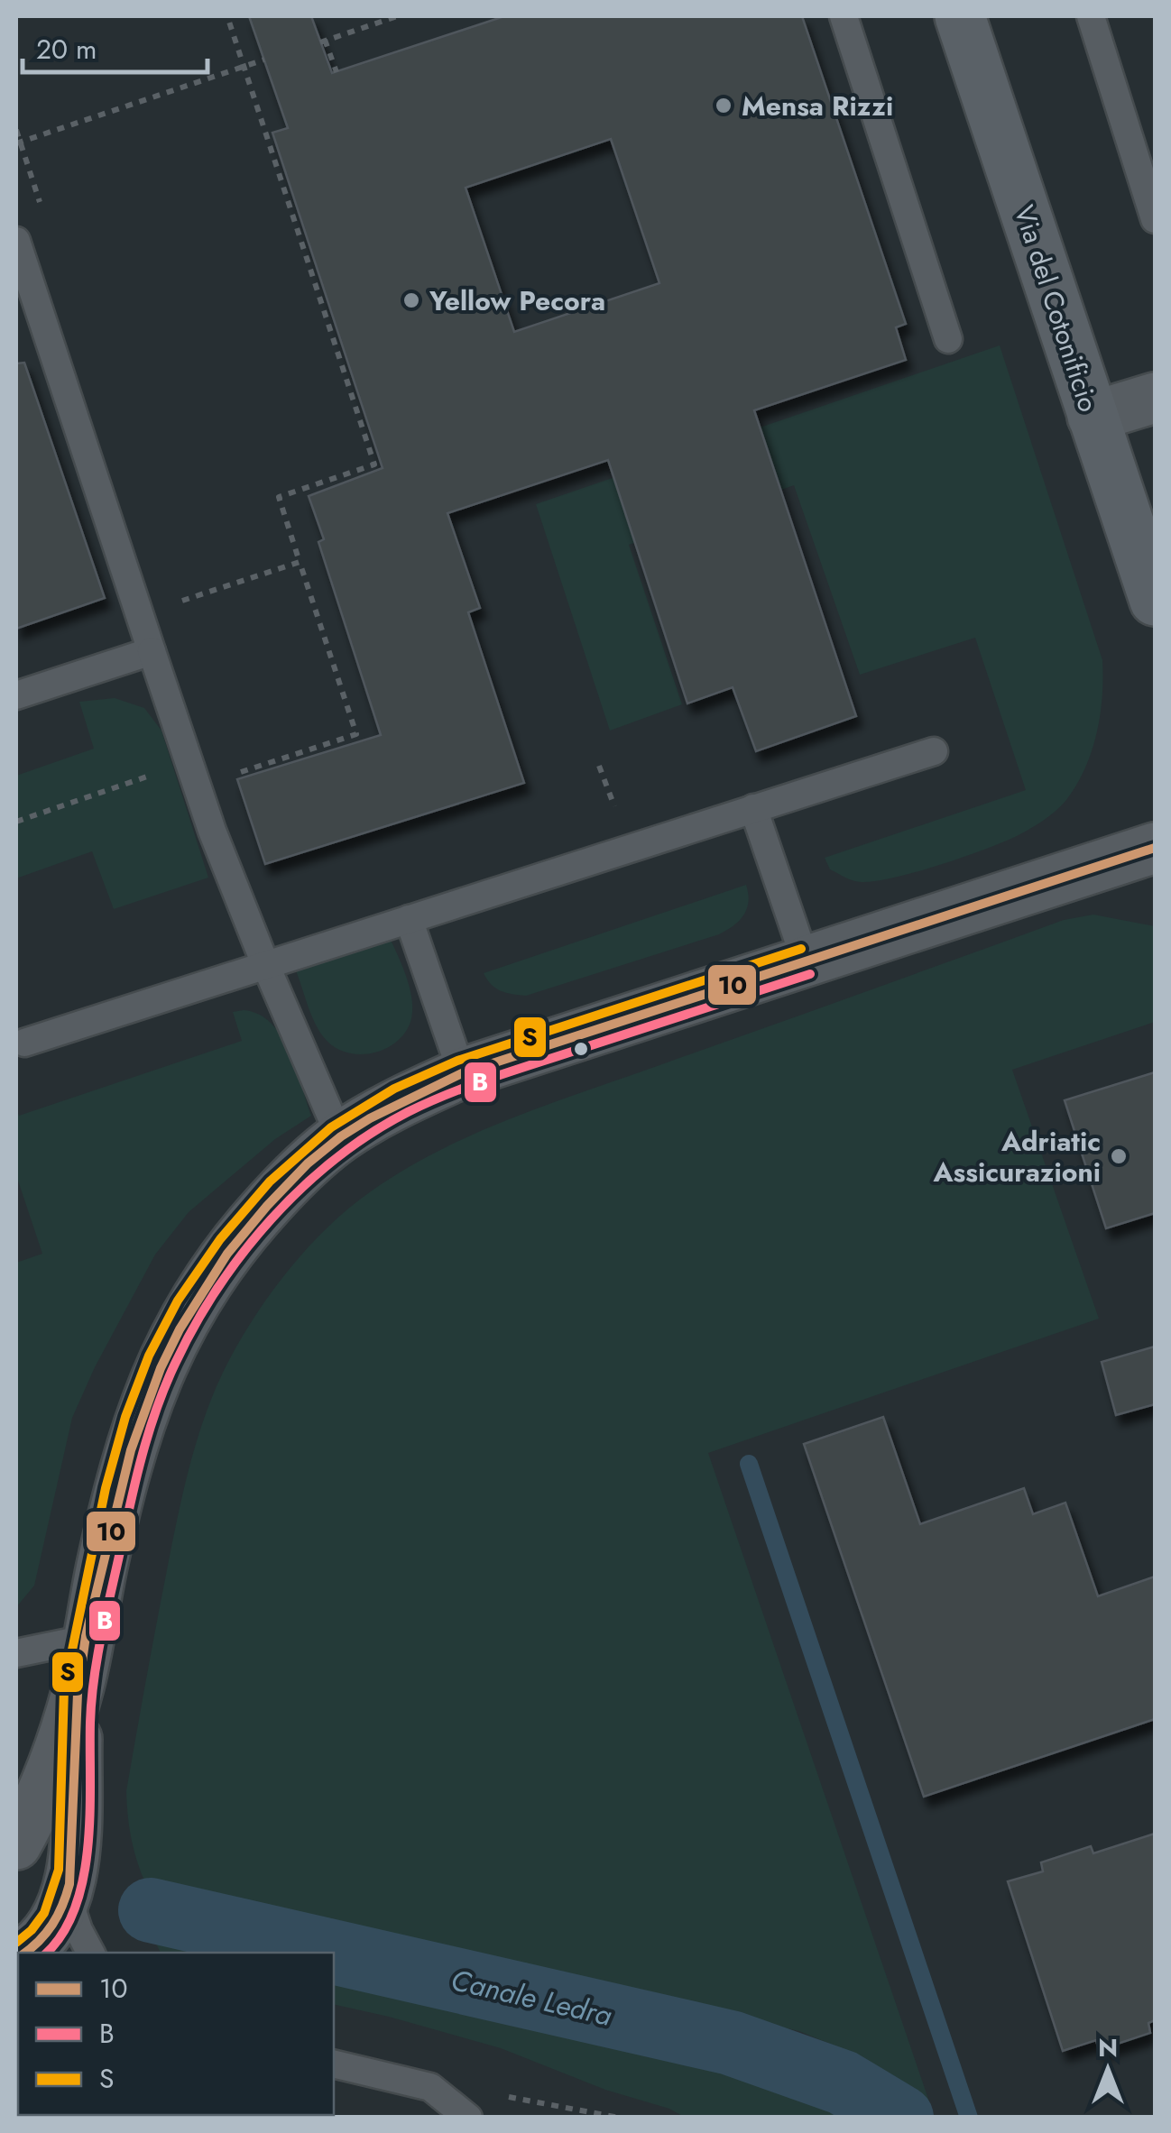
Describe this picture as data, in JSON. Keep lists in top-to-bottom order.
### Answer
{
  "streets": {
    "main road": ["Via del Cotonificio"]
  },
  "water": ["Canale Ledra"],
  "places": ["Mensa Rizzi", "Yellow Pecora", "Adriatic Assicurazioni"],
  "lines": ["transit line 10", "transit line S", "transit line B"],
  "legend": ["10", "B", "S"],
  "scale_bar": "20 m",
  "north": "top"
}
